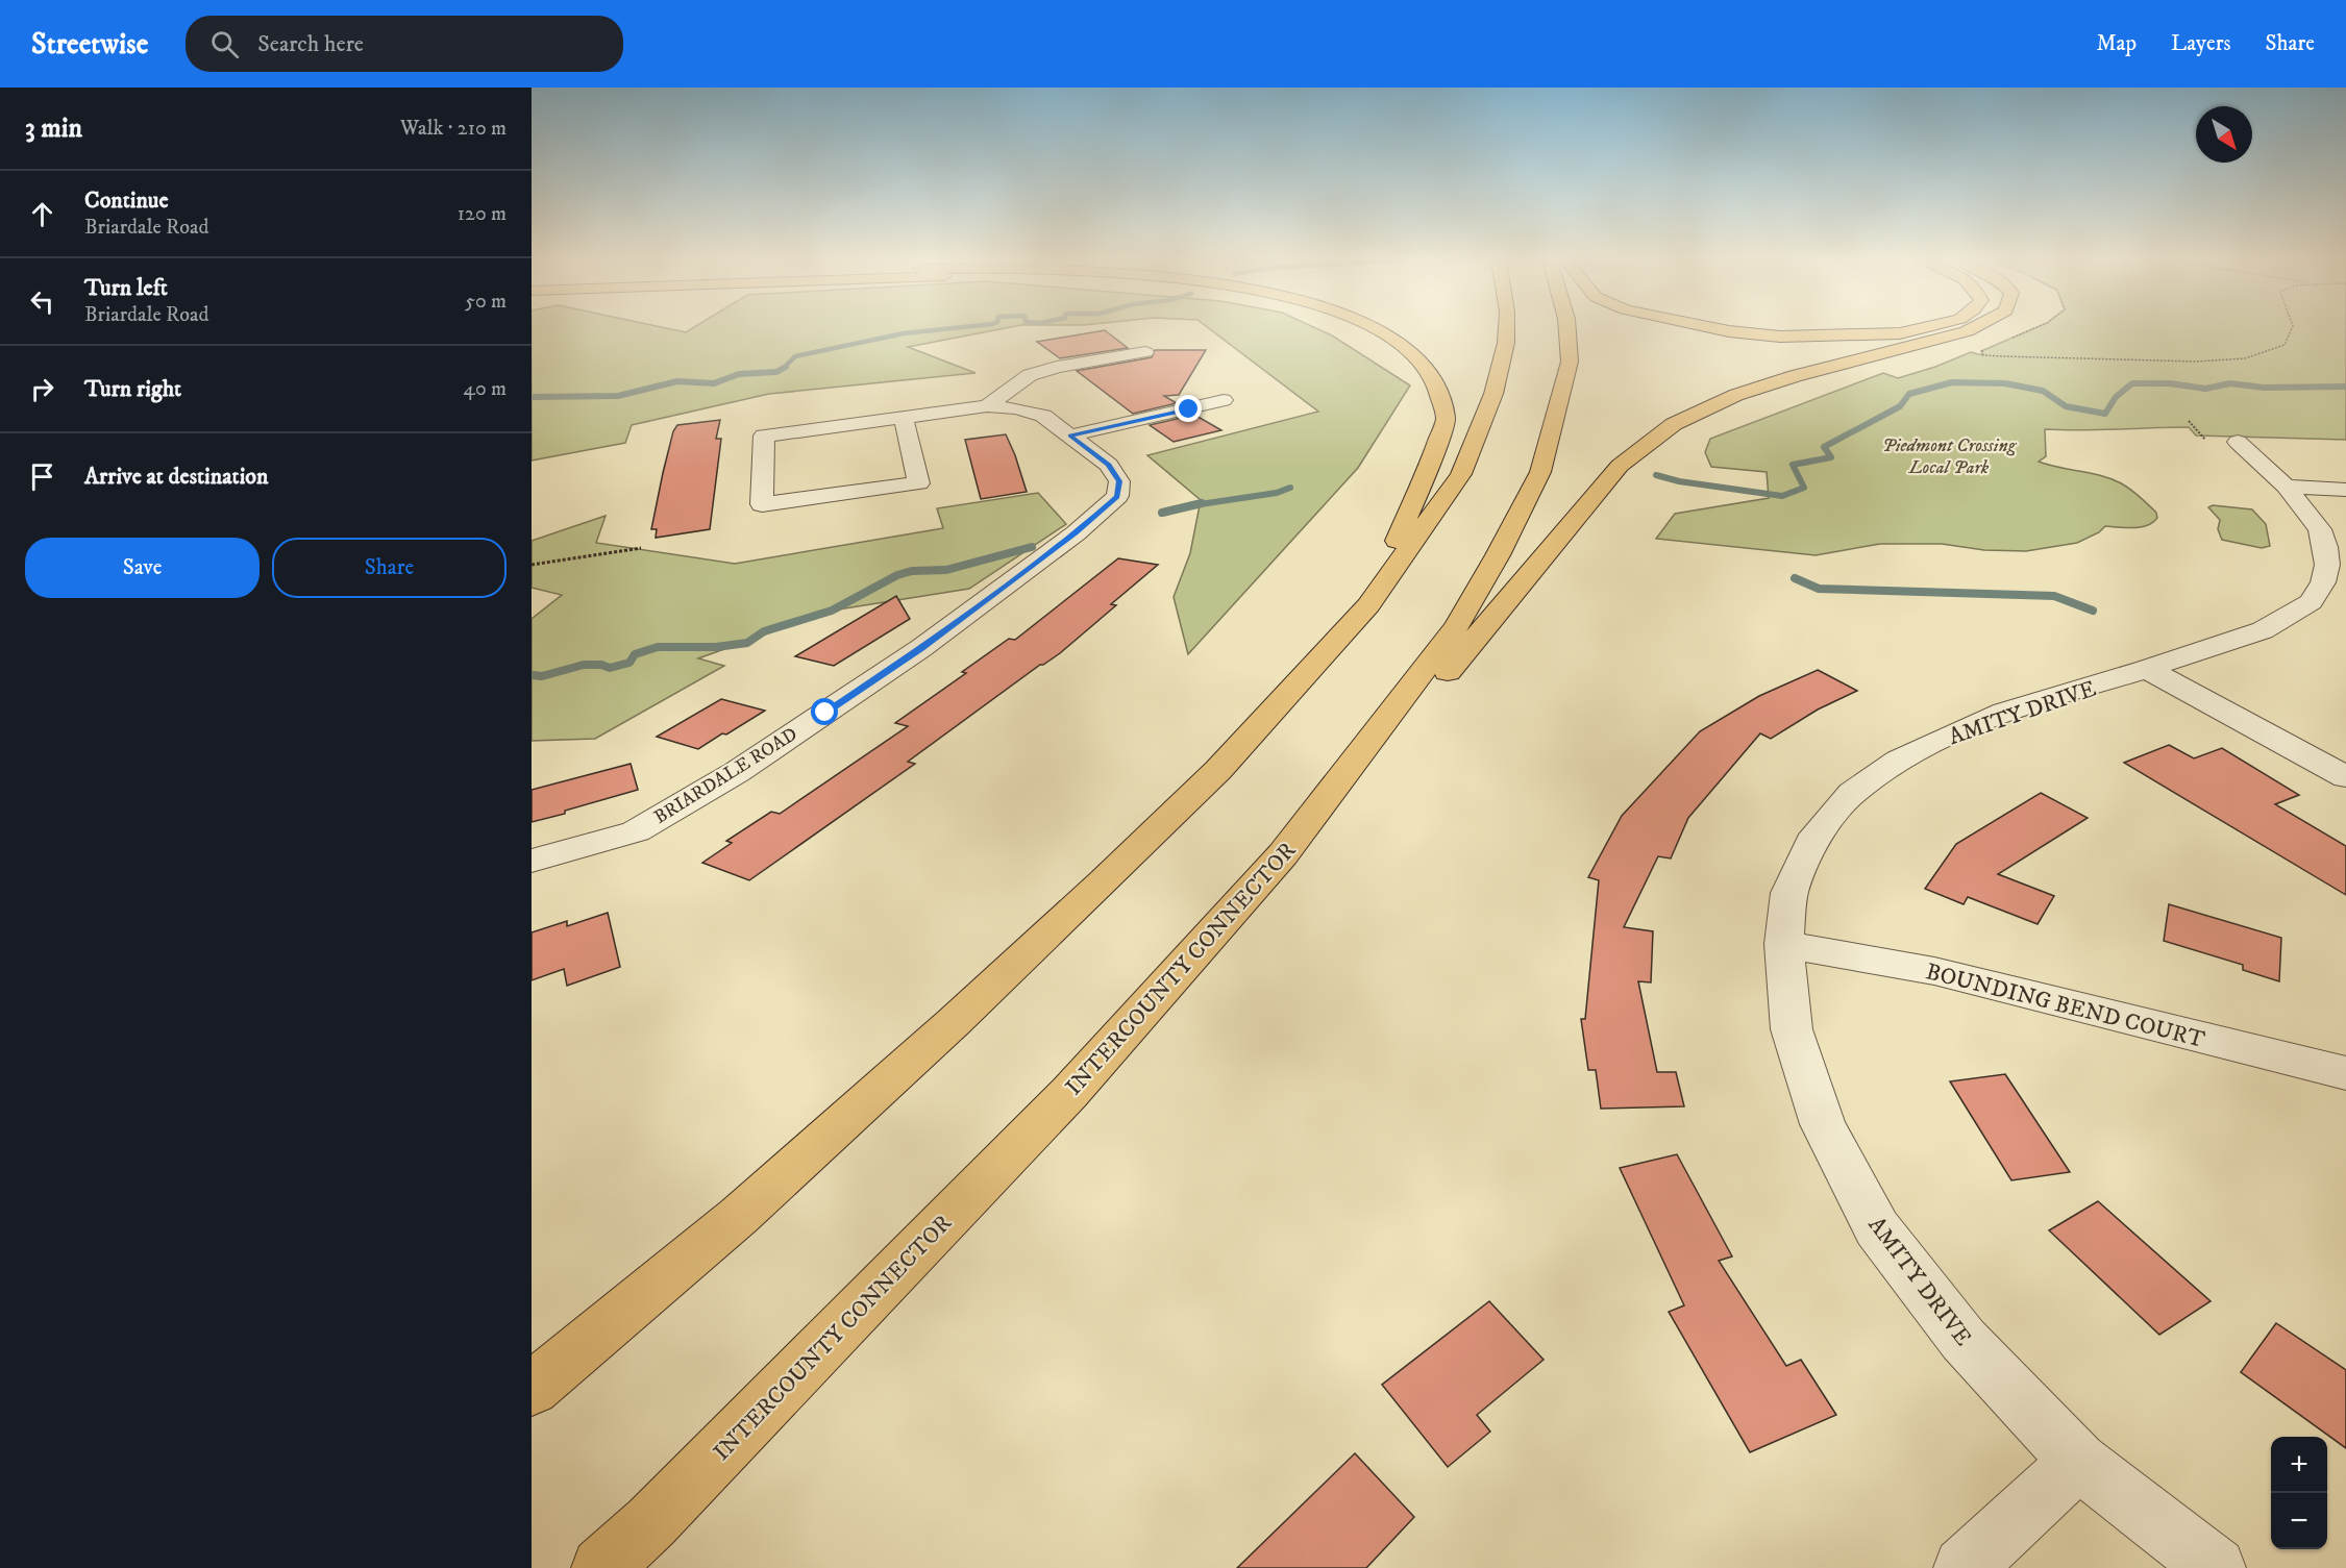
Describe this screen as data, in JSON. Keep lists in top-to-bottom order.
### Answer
{
  "streets": {
    "highway": ["INTERCOUNTY CONNECTOR"],
    "street": ["AMITY DRIVE", "BRIARDALE ROAD", "BOUNDING BEND COURT"]
  },
  "crossings": [
    ["AMITY DRIVE", "BOUNDING BEND COURT"]
  ],
  "parks": ["Piedmont Crossing Local Park"],
  "north": "bottom right",
  "page": {
    "header": "Streetwise",
    "search": "Search here",
    "nav": ["Map", "Layers", "Share"],
    "heading": ["3 min", "Walk · 210 m"],
    "list": [
      ["Continue", "Briardale Road", "120 m"],
      ["Turn left", "Briardale Road", "50 m"],
      ["Turn right", "40 m"],
      "Arrive at destination"
    ],
    "buttons": ["Save", "Share"],
    "map_buttons": ["+", "−"]
  }
}
